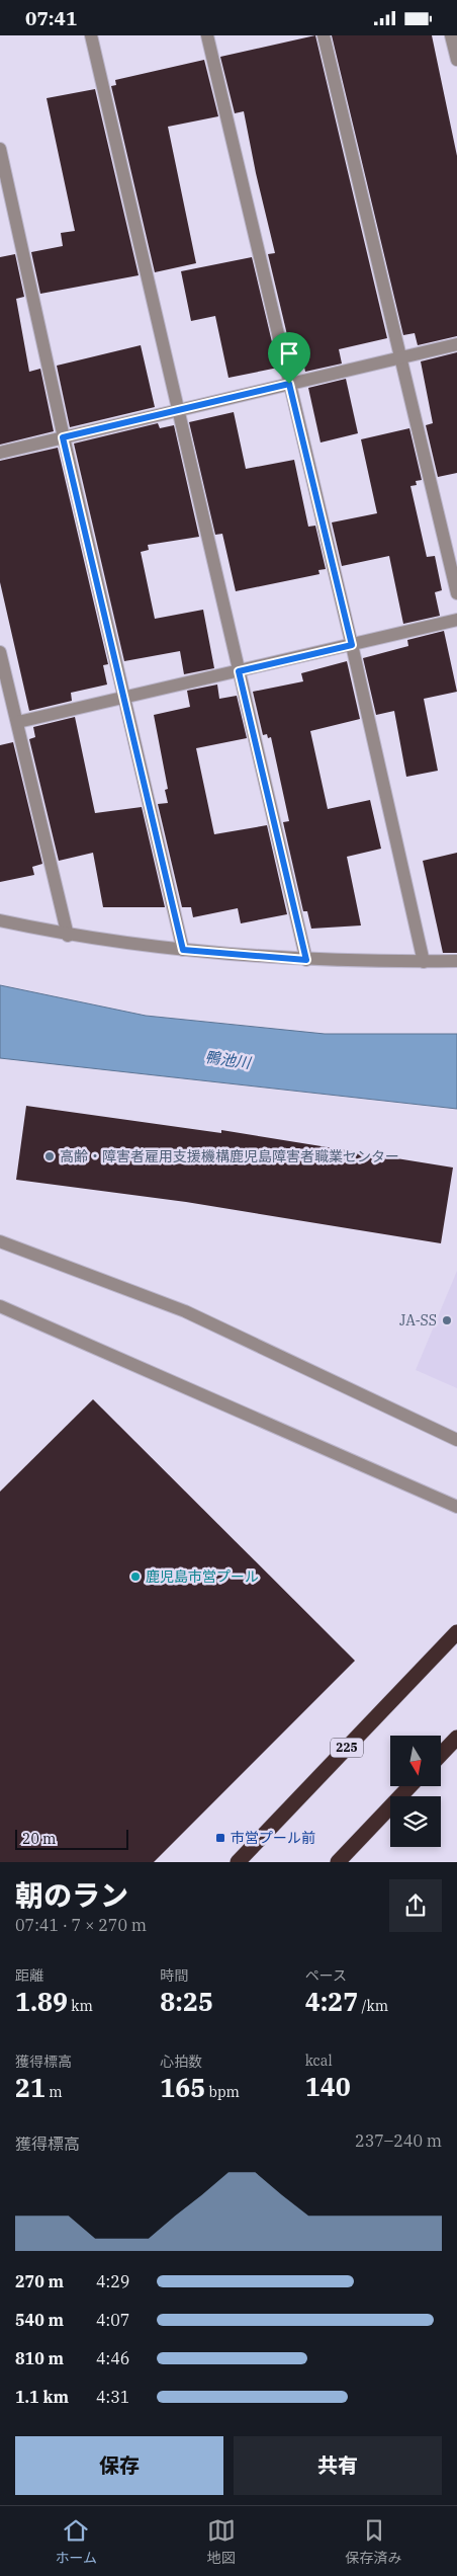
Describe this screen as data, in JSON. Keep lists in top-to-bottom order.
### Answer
{
  "streets": {
    "highway": ["225"]
  },
  "water": ["鴨池川"],
  "places": {
    "other": ["高齢・障害者雇用支援機構鹿児島障害者職業センター", "JA-SS", "鹿児島市営プール"],
    "transit": ["市営プール前"]
  },
  "scale_bar": "20 m",
  "north": "bottom",
  "page": {
    "status": "07:41",
    "scale": "20 m",
    "heading": ["朝のラン", "07:41 · 7 × 270 m"],
    "stats": [
      ["距離", "1.89 km"],
      ["時間", "8:25"],
      ["ペース", "4:27 /km"],
      ["獲得標高", "21 m"],
      ["心拍数", "165 bpm"],
      ["kcal", "140"]
    ],
    "chart": ["獲得標高", "237–240 m"],
    "list": [
      {
        "name": "270 m",
        "note": "4:29"
      },
      {
        "name": "540 m",
        "note": "4:07"
      },
      {
        "name": "810 m",
        "note": "4:46"
      },
      {
        "name": "1.1 km",
        "note": "4:31"
      }
    ],
    "buttons": ["保存", "共有"],
    "tabs": ["ホーム", "地図", "保存済み"]
  }
}
